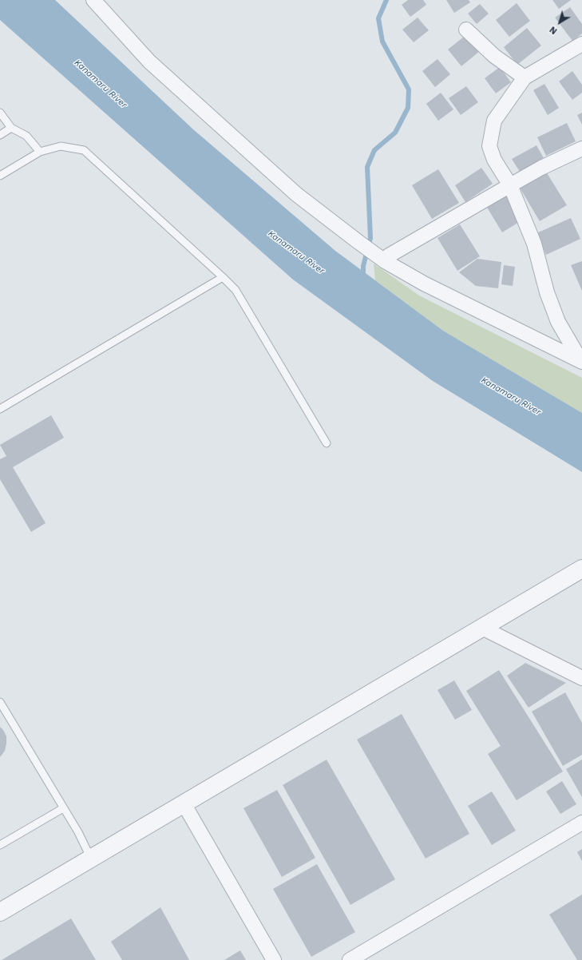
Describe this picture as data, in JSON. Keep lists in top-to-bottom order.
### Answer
{
  "water": ["Kanamaru River"],
  "north": "bottom left"
}
